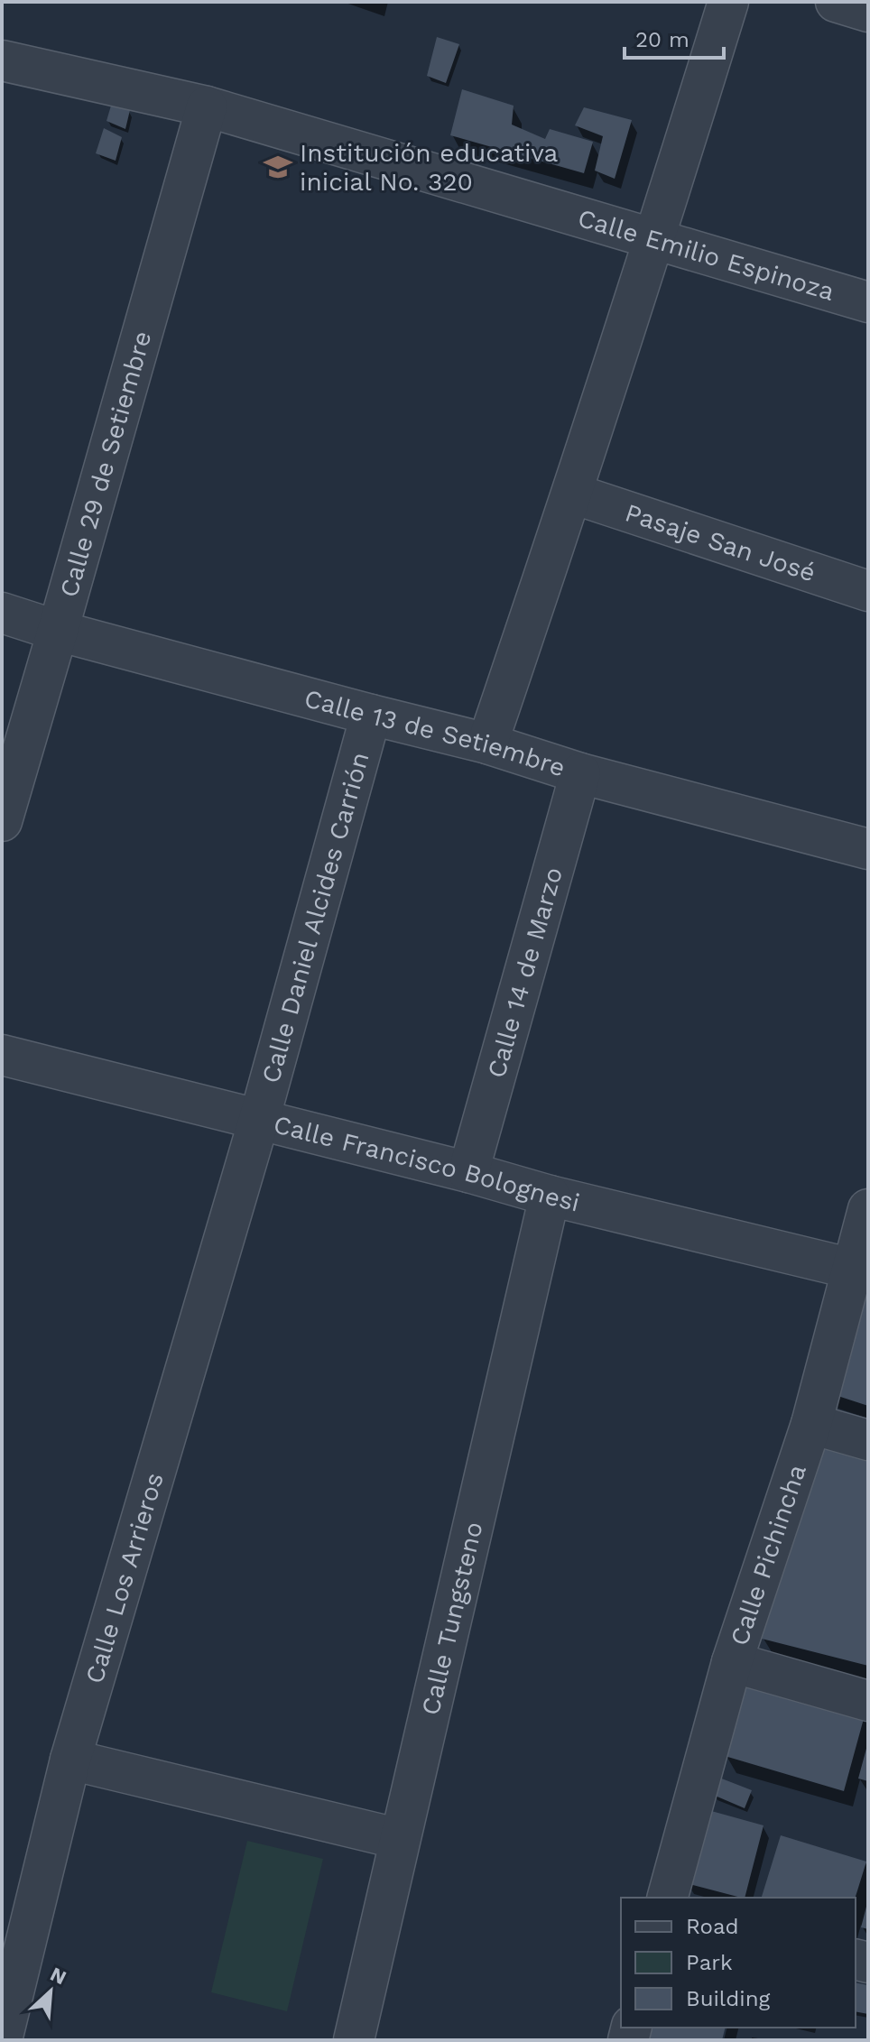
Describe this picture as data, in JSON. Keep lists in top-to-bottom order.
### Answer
{
  "streets": {
    "street": [
      "Calle Emilio Espinoza",
      "Calle 29 de Setiembre",
      "Pasaje San José",
      "Calle 13 de Setiembre",
      "Calle Daniel Alcides Carrión",
      "Calle 14 de Marzo",
      "Calle Francisco Bolognesi",
      "Calle Pichincha",
      "Calle Los Arrieros",
      "Calle Tungsteno"
    ]
  },
  "crossings": [
    ["Calle Emilio Espinoza", "Calle 29 de Setiembre"],
    ["Calle 29 de Setiembre", "Calle 13 de Setiembre"],
    ["Calle 13 de Setiembre", "Calle Daniel Alcides Carrión"],
    ["Calle 13 de Setiembre", "Calle 14 de Marzo"],
    ["Calle Daniel Alcides Carrión", "Calle Francisco Bolognesi"],
    ["Calle Daniel Alcides Carrión", "Calle Los Arrieros"],
    ["Calle 14 de Marzo", "Calle Francisco Bolognesi"],
    ["Calle Francisco Bolognesi", "Calle Pichincha"],
    ["Calle Francisco Bolognesi", "Calle Los Arrieros"],
    ["Calle Francisco Bolognesi", "Calle Tungsteno"]
  ],
  "places": {
    "school or university": ["Institución educativa inicial No. 320"]
  },
  "legend": ["Road", "Park", "Building"],
  "scale_bar": "20 m",
  "north": "top right"
}
